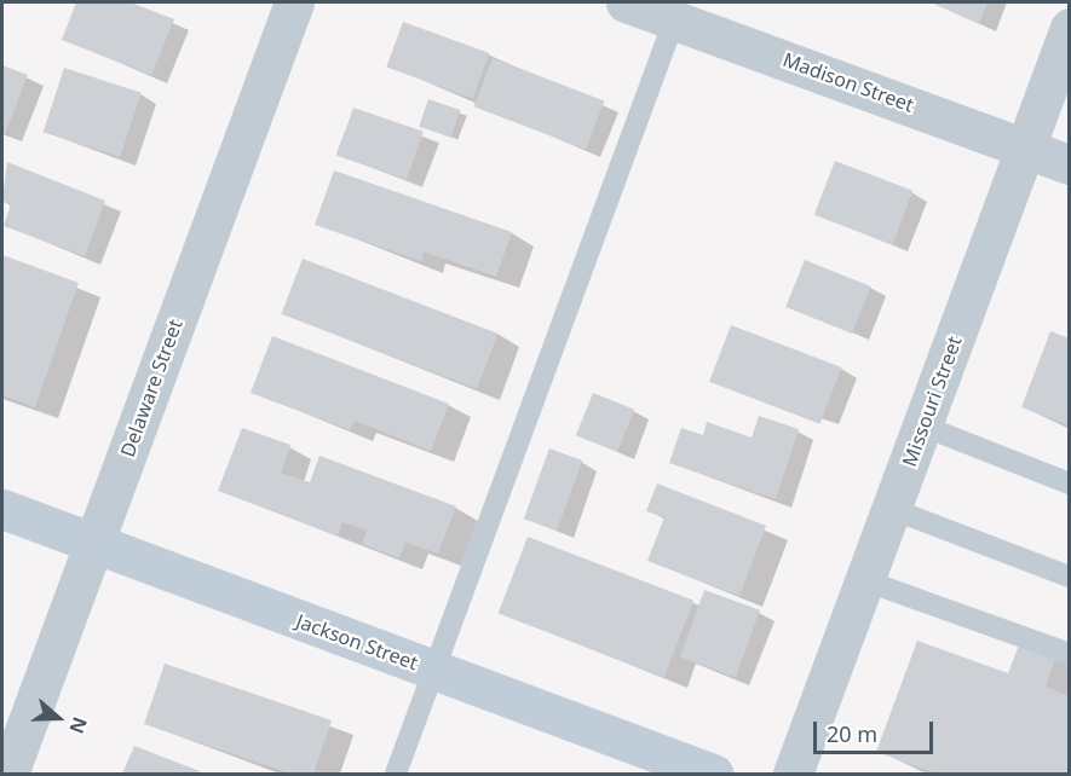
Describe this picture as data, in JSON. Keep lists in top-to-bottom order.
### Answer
{
  "streets": {
    "street": [
      "Madison Street",
      "Delaware Street",
      "Missouri Street",
      "Jackson Street"
    ]
  },
  "crossings": [
    ["Madison Street", "Missouri Street"],
    ["Delaware Street", "Jackson Street"]
  ],
  "scale_bar": "20 m",
  "north": "right"
}
